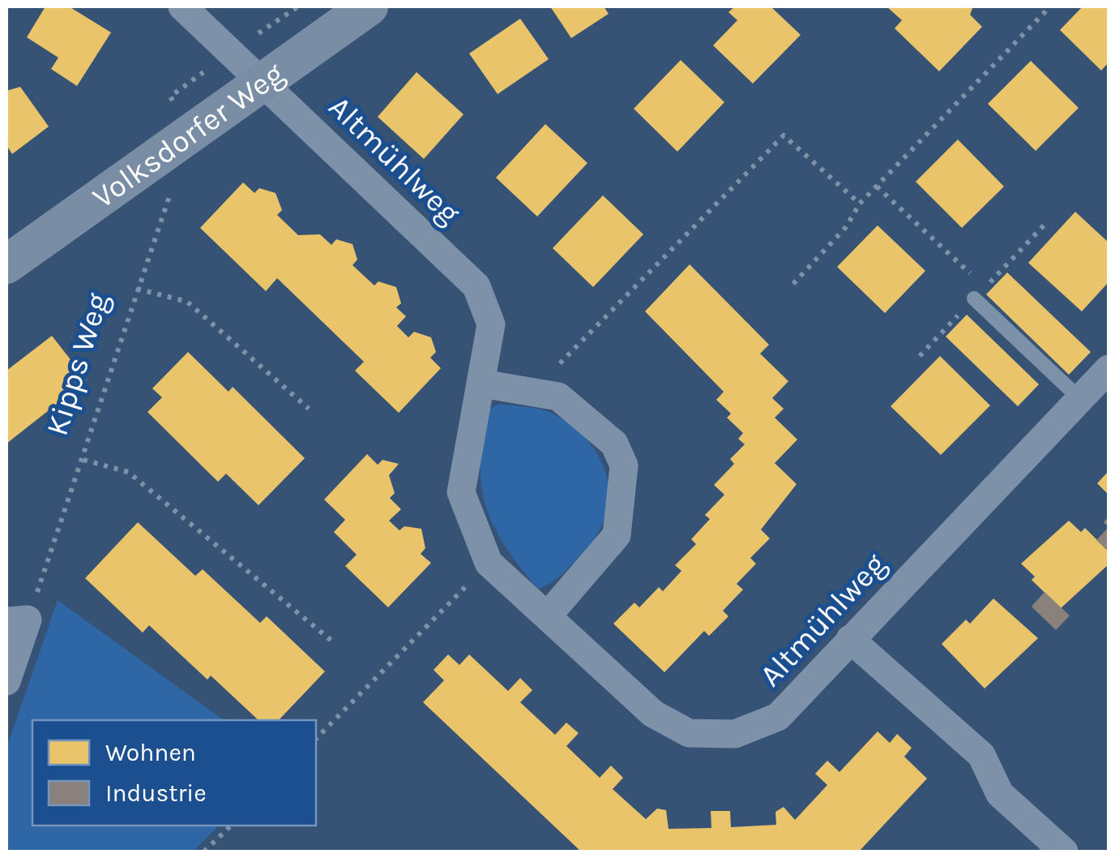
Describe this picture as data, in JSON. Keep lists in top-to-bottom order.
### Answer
{
  "streets": {
    "street": ["Volksdorfer Weg", "Altmühlweg"],
    "path": ["Kipps Weg"]
  },
  "crossings": [
    ["Volksdorfer Weg", "Altmühlweg"]
  ],
  "legend": ["Wohnen", "Industrie"]
}
